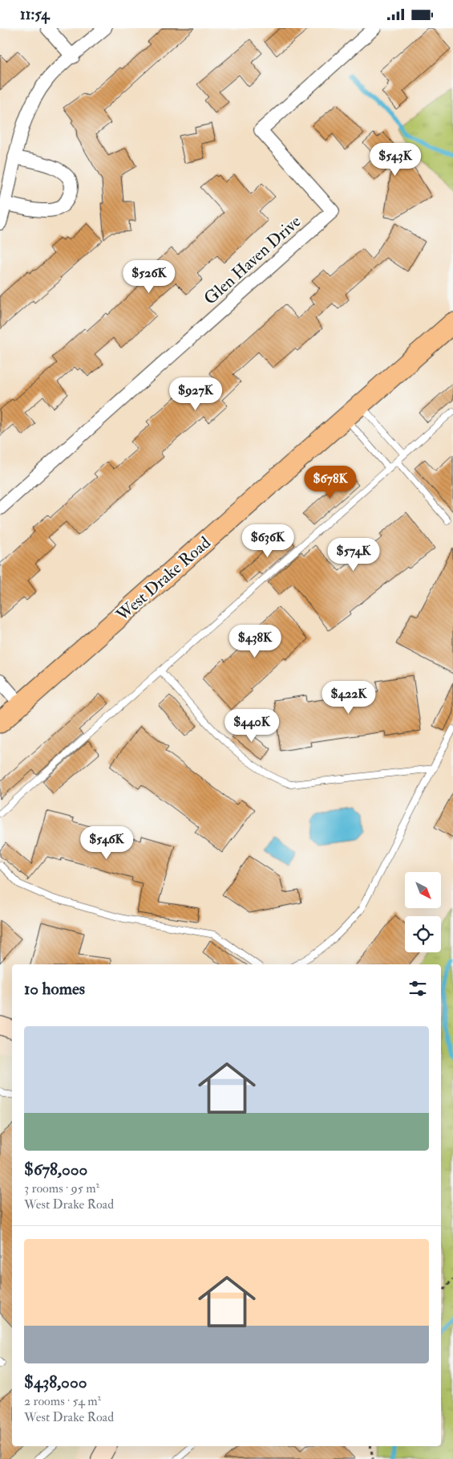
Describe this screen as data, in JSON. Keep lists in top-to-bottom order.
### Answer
{
  "streets": {
    "main road": ["West Drake Road"],
    "street": ["Glen Haven Drive"]
  },
  "north": "bottom right",
  "page": {
    "status": "11:54",
    "price": [
      "$543K",
      "$526K",
      "$927K",
      "$678K",
      "$636K",
      "$574K",
      "$438K",
      "$422K",
      "$440K",
      "$546K"
    ],
    "heading": "10 homes",
    "list": [
      {
        "name": "$678,000",
        "note": "3 rooms · 95 m² · West Drake Road"
      },
      {
        "name": "$438,000",
        "note": "2 rooms · 54 m² · West Drake Road"
      }
    ]
  }
}
